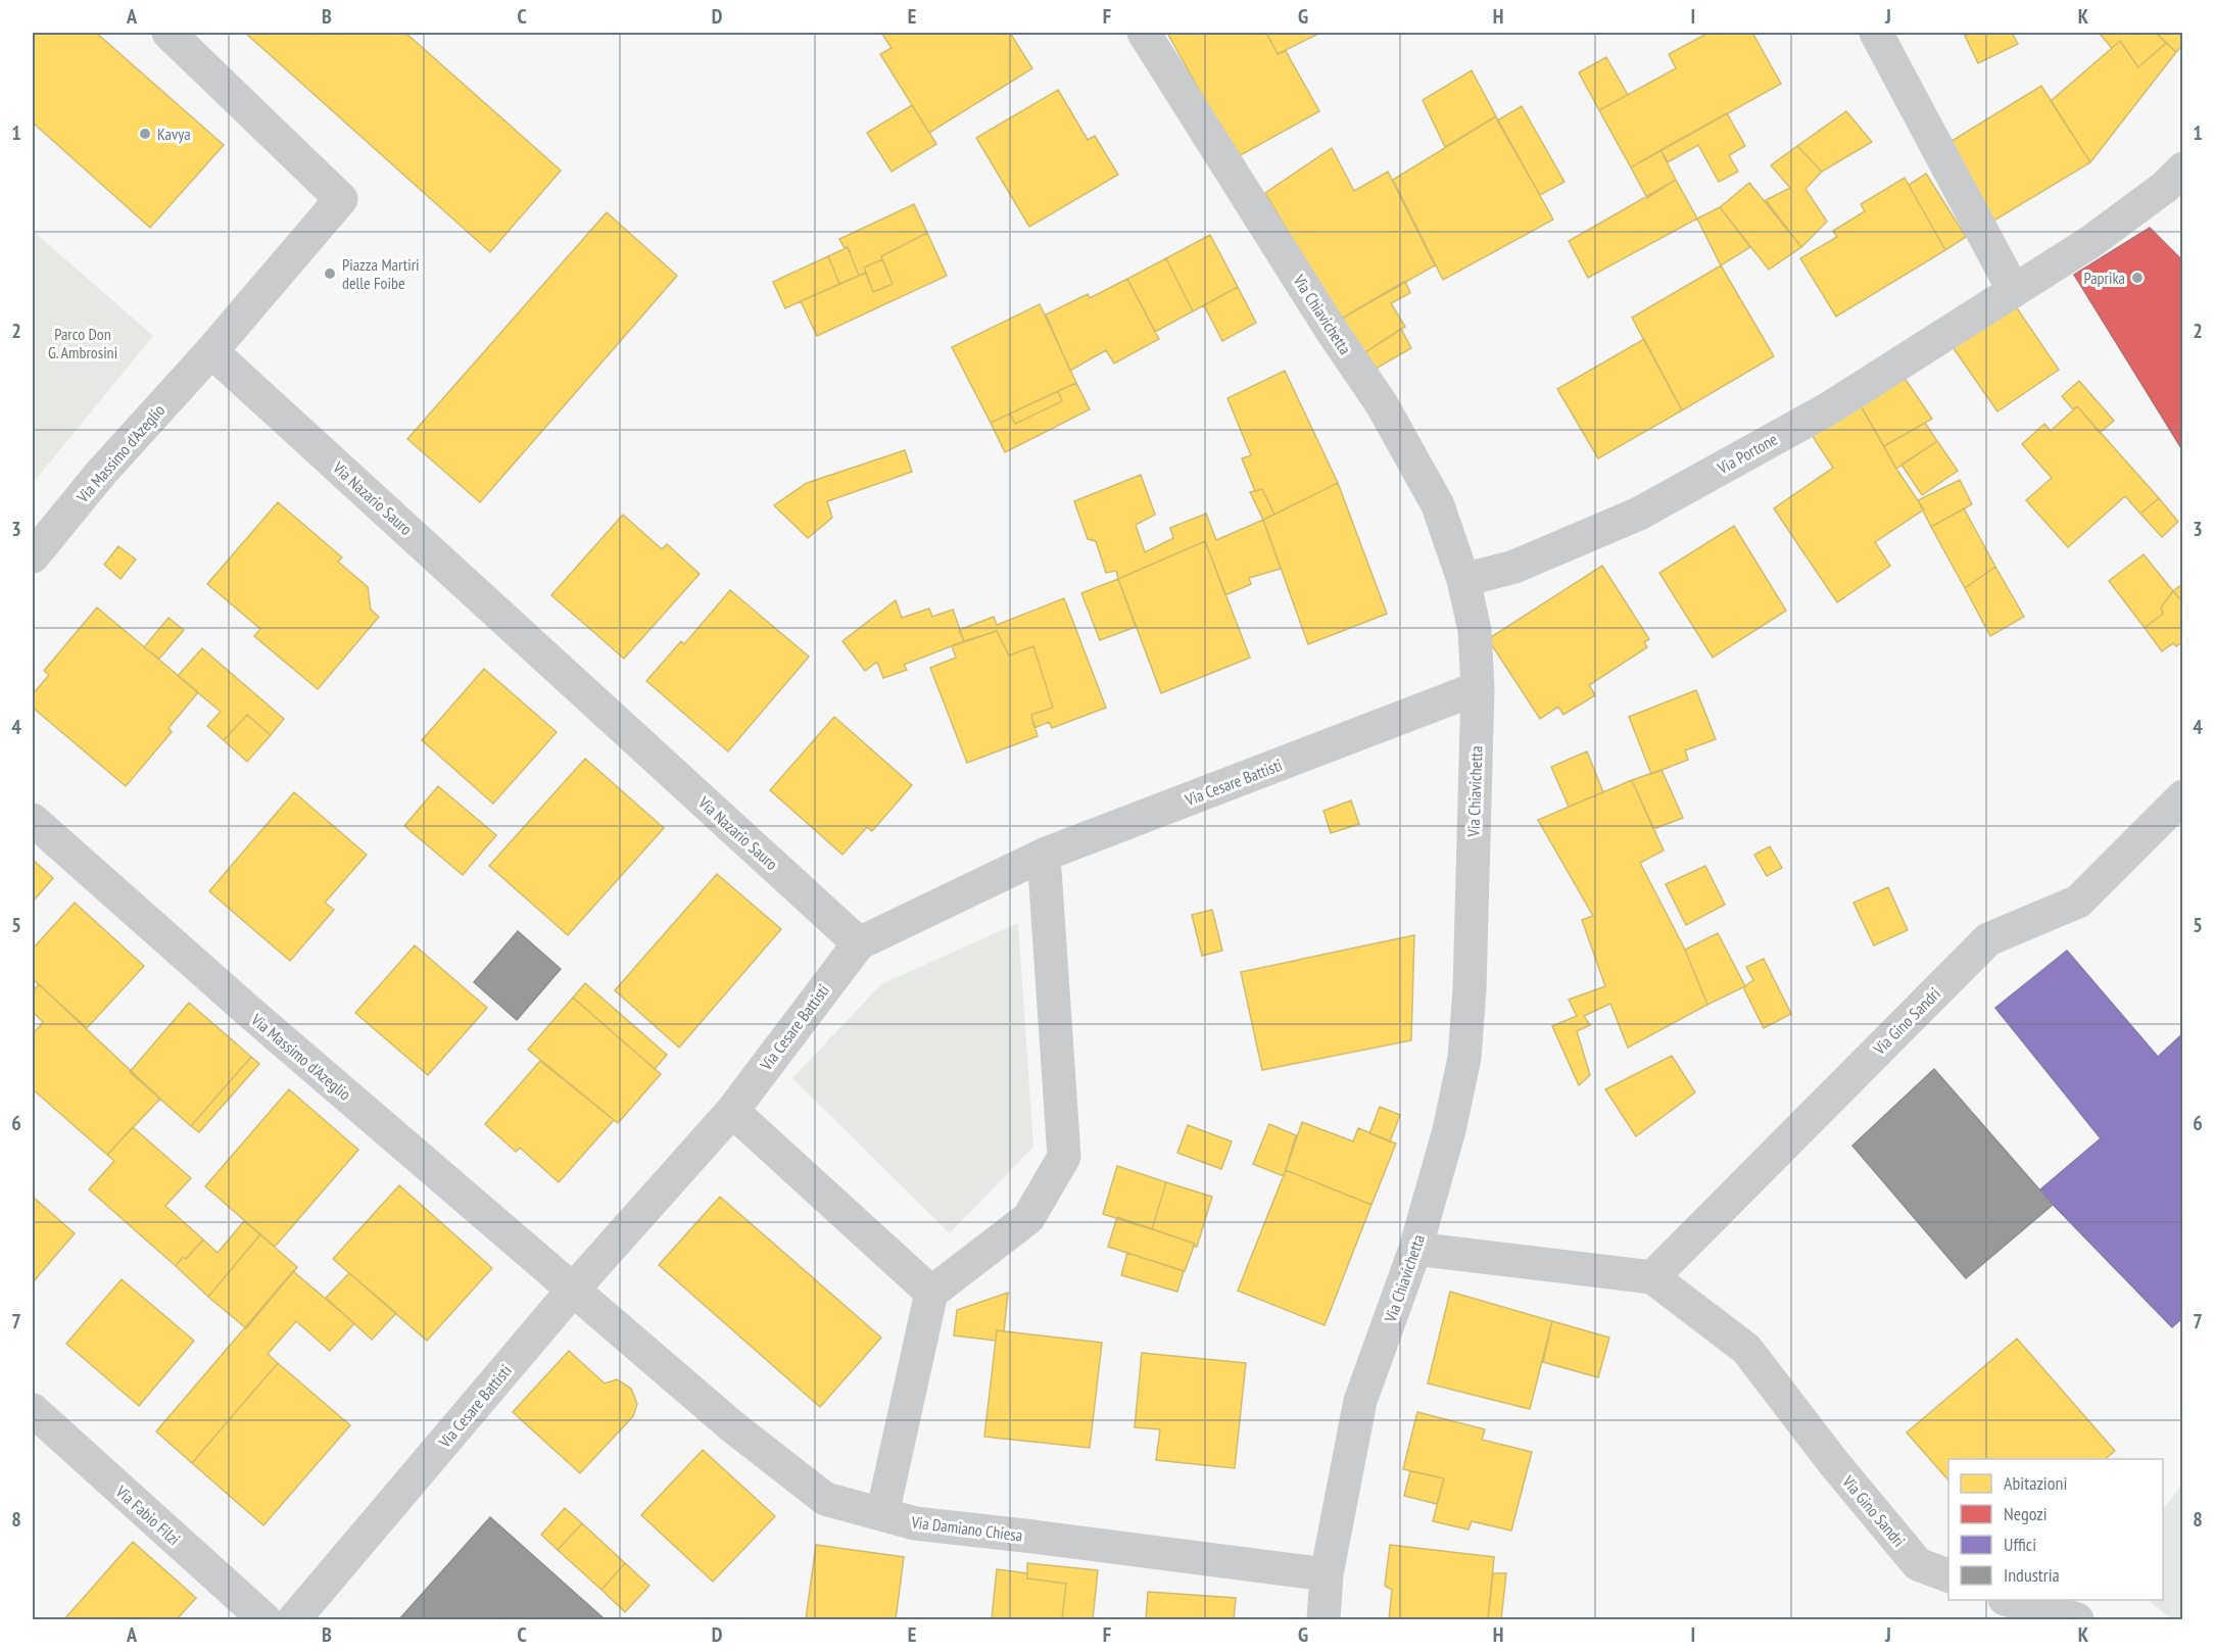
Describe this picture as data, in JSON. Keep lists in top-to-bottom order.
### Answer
{
  "streets": {
    "street": [
      "Via Chiavichetta",
      "Via Massimo d'Azeglio",
      "Via Portone",
      "Via Nazario Sauro",
      "Via Cesare Battisti",
      "Via Gino Sandri",
      "Via Fabio Filzi",
      "Via Damiano Chiesa"
    ]
  },
  "crossings": [
    ["Via Chiavichetta", "Via Portone"],
    ["Via Chiavichetta", "Via Cesare Battisti"],
    ["Via Chiavichetta", "Via Damiano Chiesa"],
    ["Via Massimo d'Azeglio", "Via Nazario Sauro"],
    ["Via Massimo d'Azeglio", "Via Cesare Battisti"],
    ["Via Massimo d'Azeglio", "Via Damiano Chiesa"],
    ["Via Nazario Sauro", "Via Cesare Battisti"],
    ["Via Cesare Battisti", "Via Damiano Chiesa"]
  ],
  "parks": ["Parco Don G. Ambrosini"],
  "places": ["Kavya", "Piazza Martiri delle Foibe", "Paprika"],
  "legend": [
    "Abitazioni",
    "Negozi",
    "Uffici",
    "Industria"
  ],
  "grid": {
    "columns": [
      "A",
      "B",
      "C",
      "D",
      "E",
      "F",
      "G",
      "H",
      "I",
      "J",
      "K"
    ],
    "rows": [
      "1",
      "2",
      "3",
      "4",
      "5",
      "6",
      "7",
      "8"
    ]
  }
}
